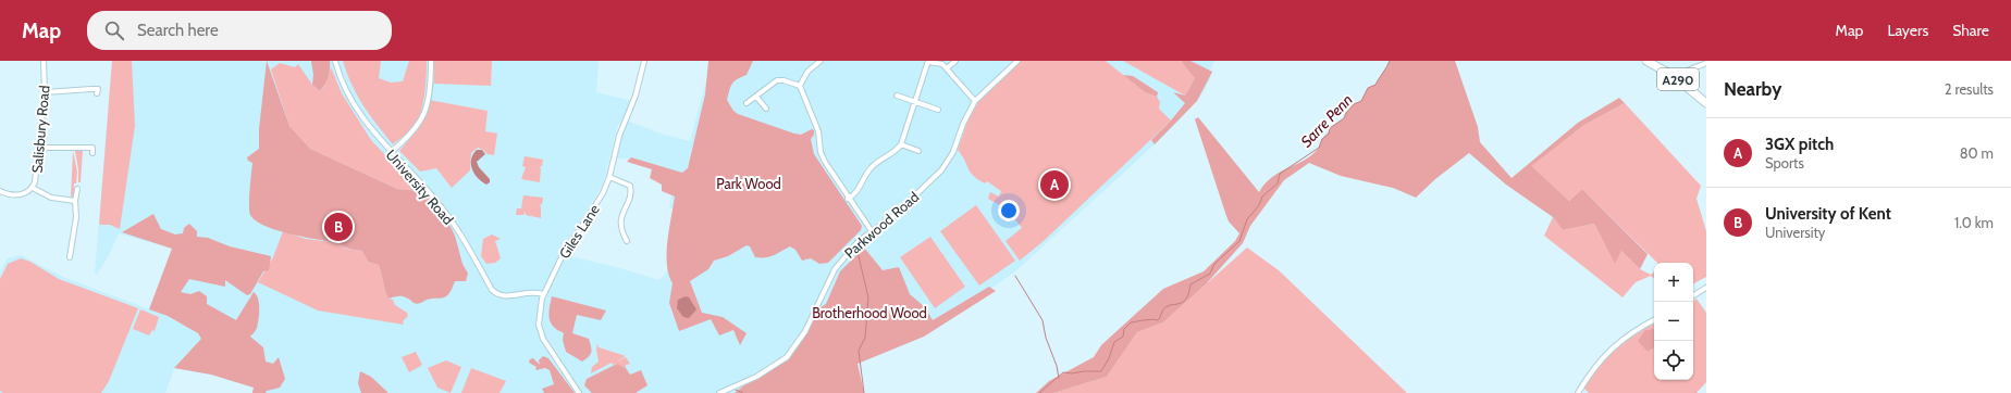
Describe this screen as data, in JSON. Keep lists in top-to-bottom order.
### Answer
{
  "streets": {
    "main road": ["A290"],
    "street": [
      "Salisbury Road",
      "University Road",
      "Parkwood Road",
      "Giles Lane"
    ]
  },
  "crossings": [
    ["University Road", "Giles Lane"]
  ],
  "water": ["Sarre Penn"],
  "parks": ["Park Wood", "Brotherhood Wood"],
  "page": {
    "header": "Map",
    "search": "Search here",
    "nav": ["Map", "Layers", "Share"],
    "heading": ["Nearby", "2 results"],
    "list": [
      {
        "mark": "A",
        "name": "3GX pitch",
        "note": "Sports",
        "value": "80 m"
      },
      {
        "mark": "B",
        "name": "University of Kent",
        "note": "University",
        "value": "1.0 km"
      }
    ],
    "pins": ["A", "B"],
    "map_buttons": ["+", "−"]
  }
}
